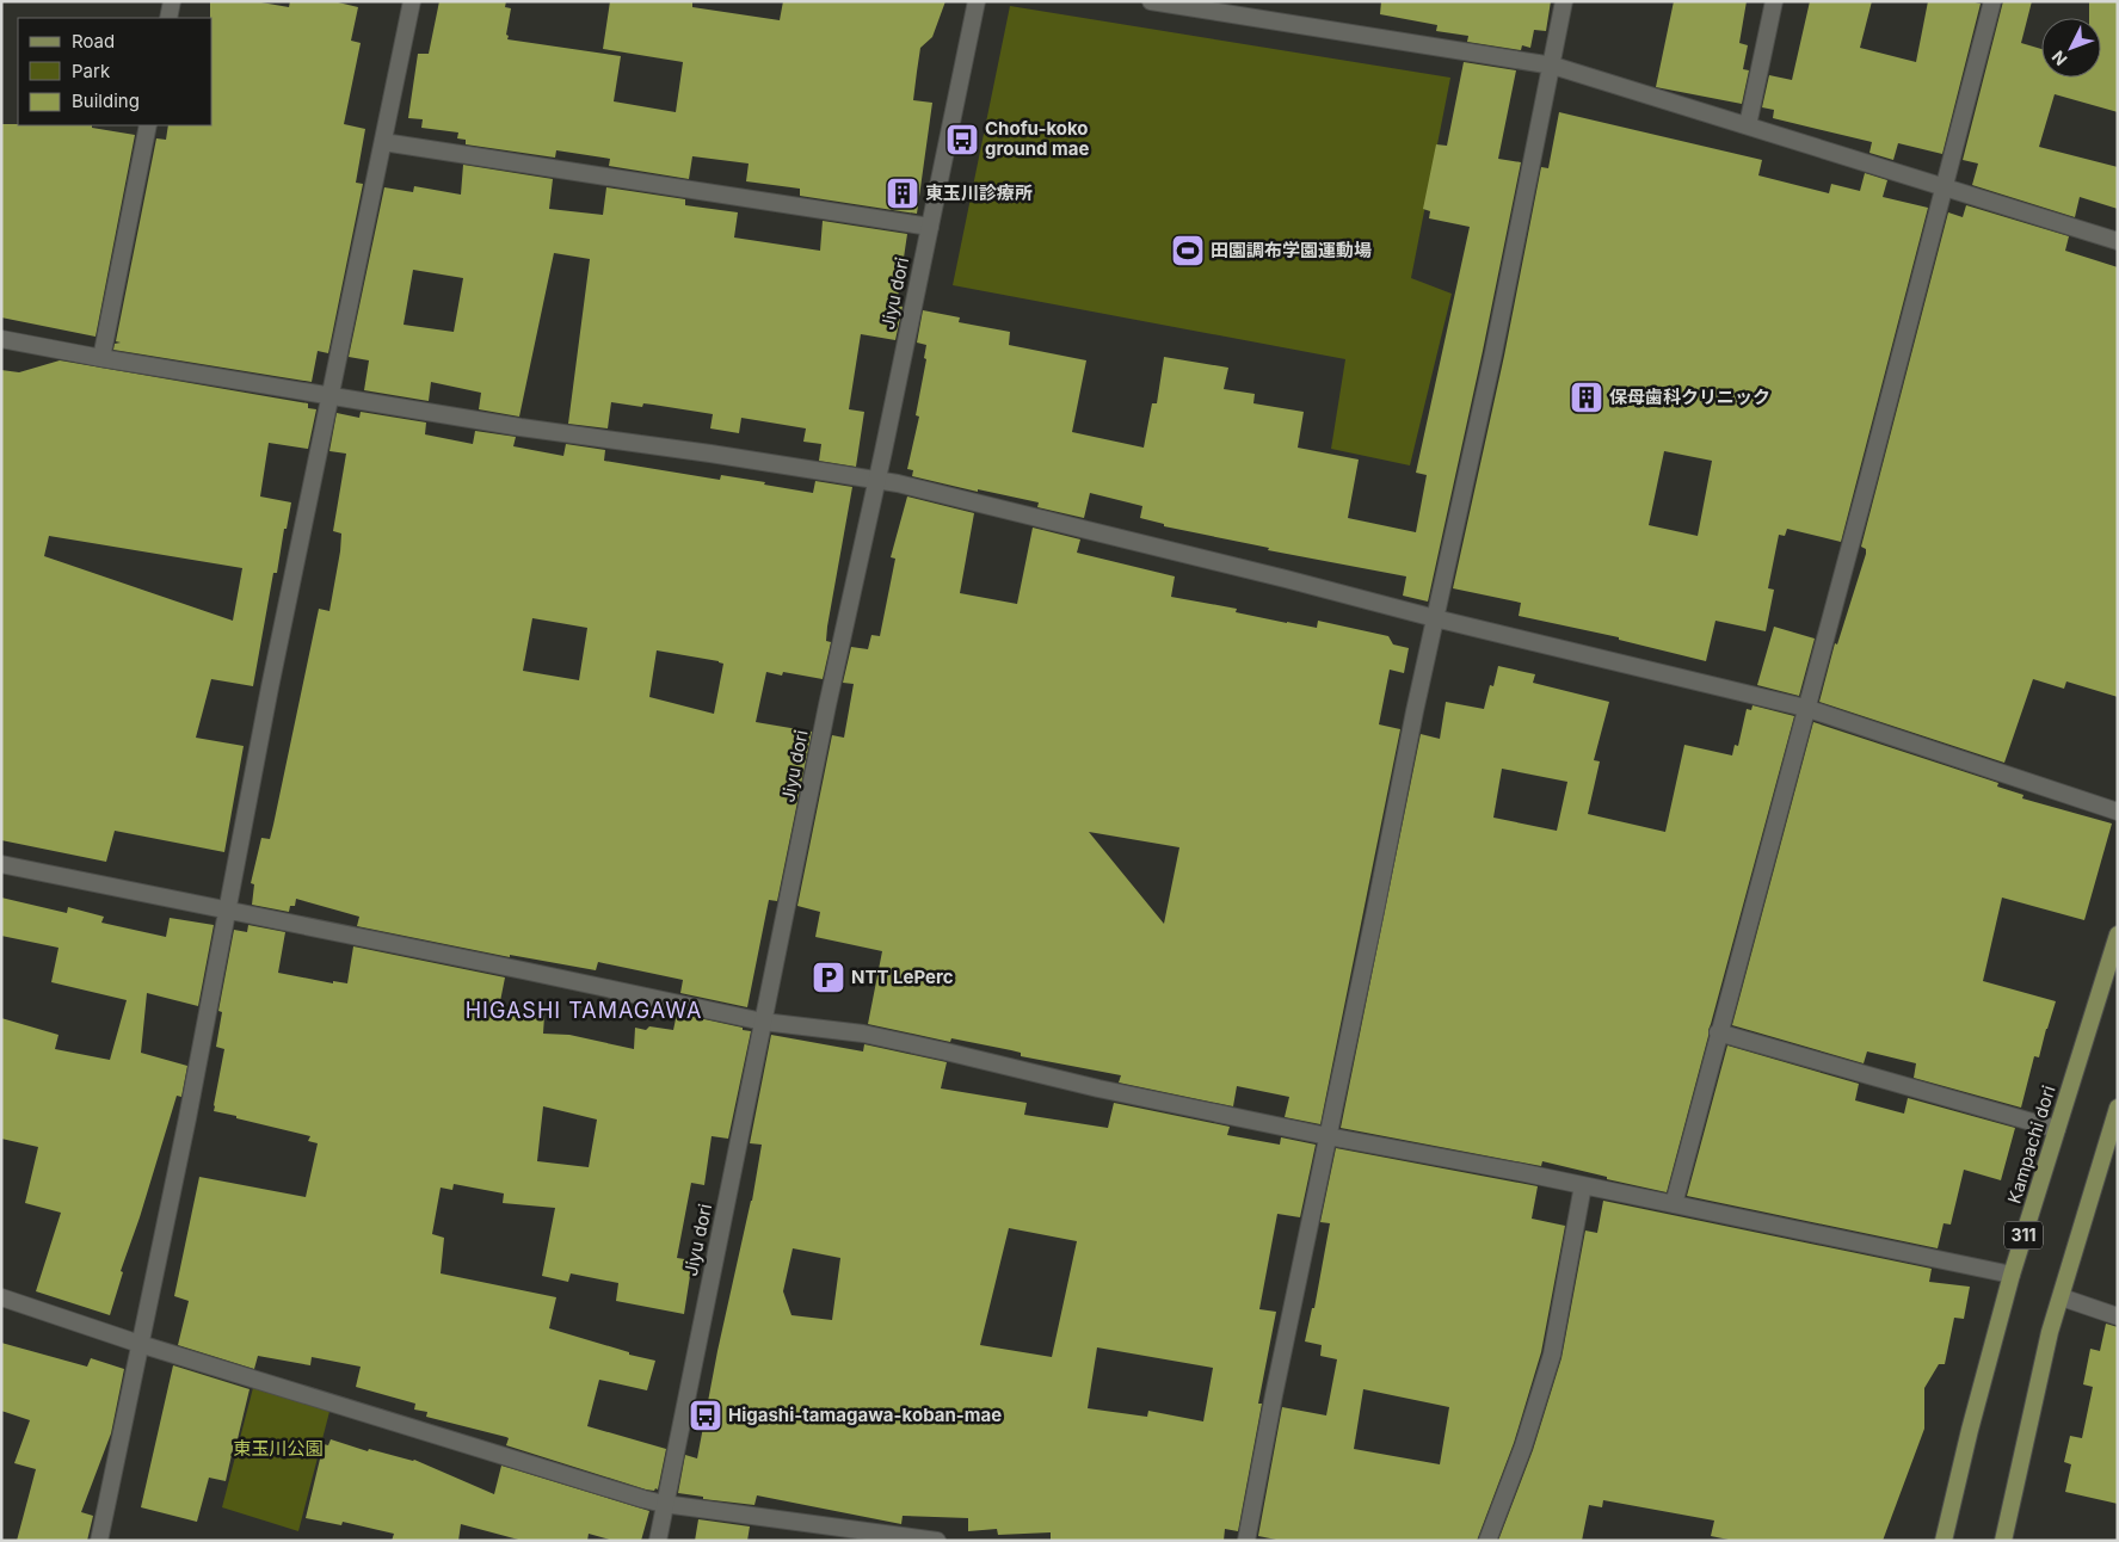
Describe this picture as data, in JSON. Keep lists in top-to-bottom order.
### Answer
{
  "streets": {
    "main road": ["Kampachi dori", "311"],
    "street": ["Jiyu dori"]
  },
  "districts": ["HIGASHI TAMAGAWA"],
  "parks": ["東玉川公園"],
  "places": {
    "bus stop": ["Chofu-koko ground mae", "Higashi-tamagawa-koban-mae"],
    "building": ["東玉川診療所", "保母歯科クリニック"],
    "sports": ["田園調布学園運動場"],
    "parking": ["NTT LePerc"]
  },
  "legend": ["Road", "Park", "Building"],
  "north": "bottom left"
}
